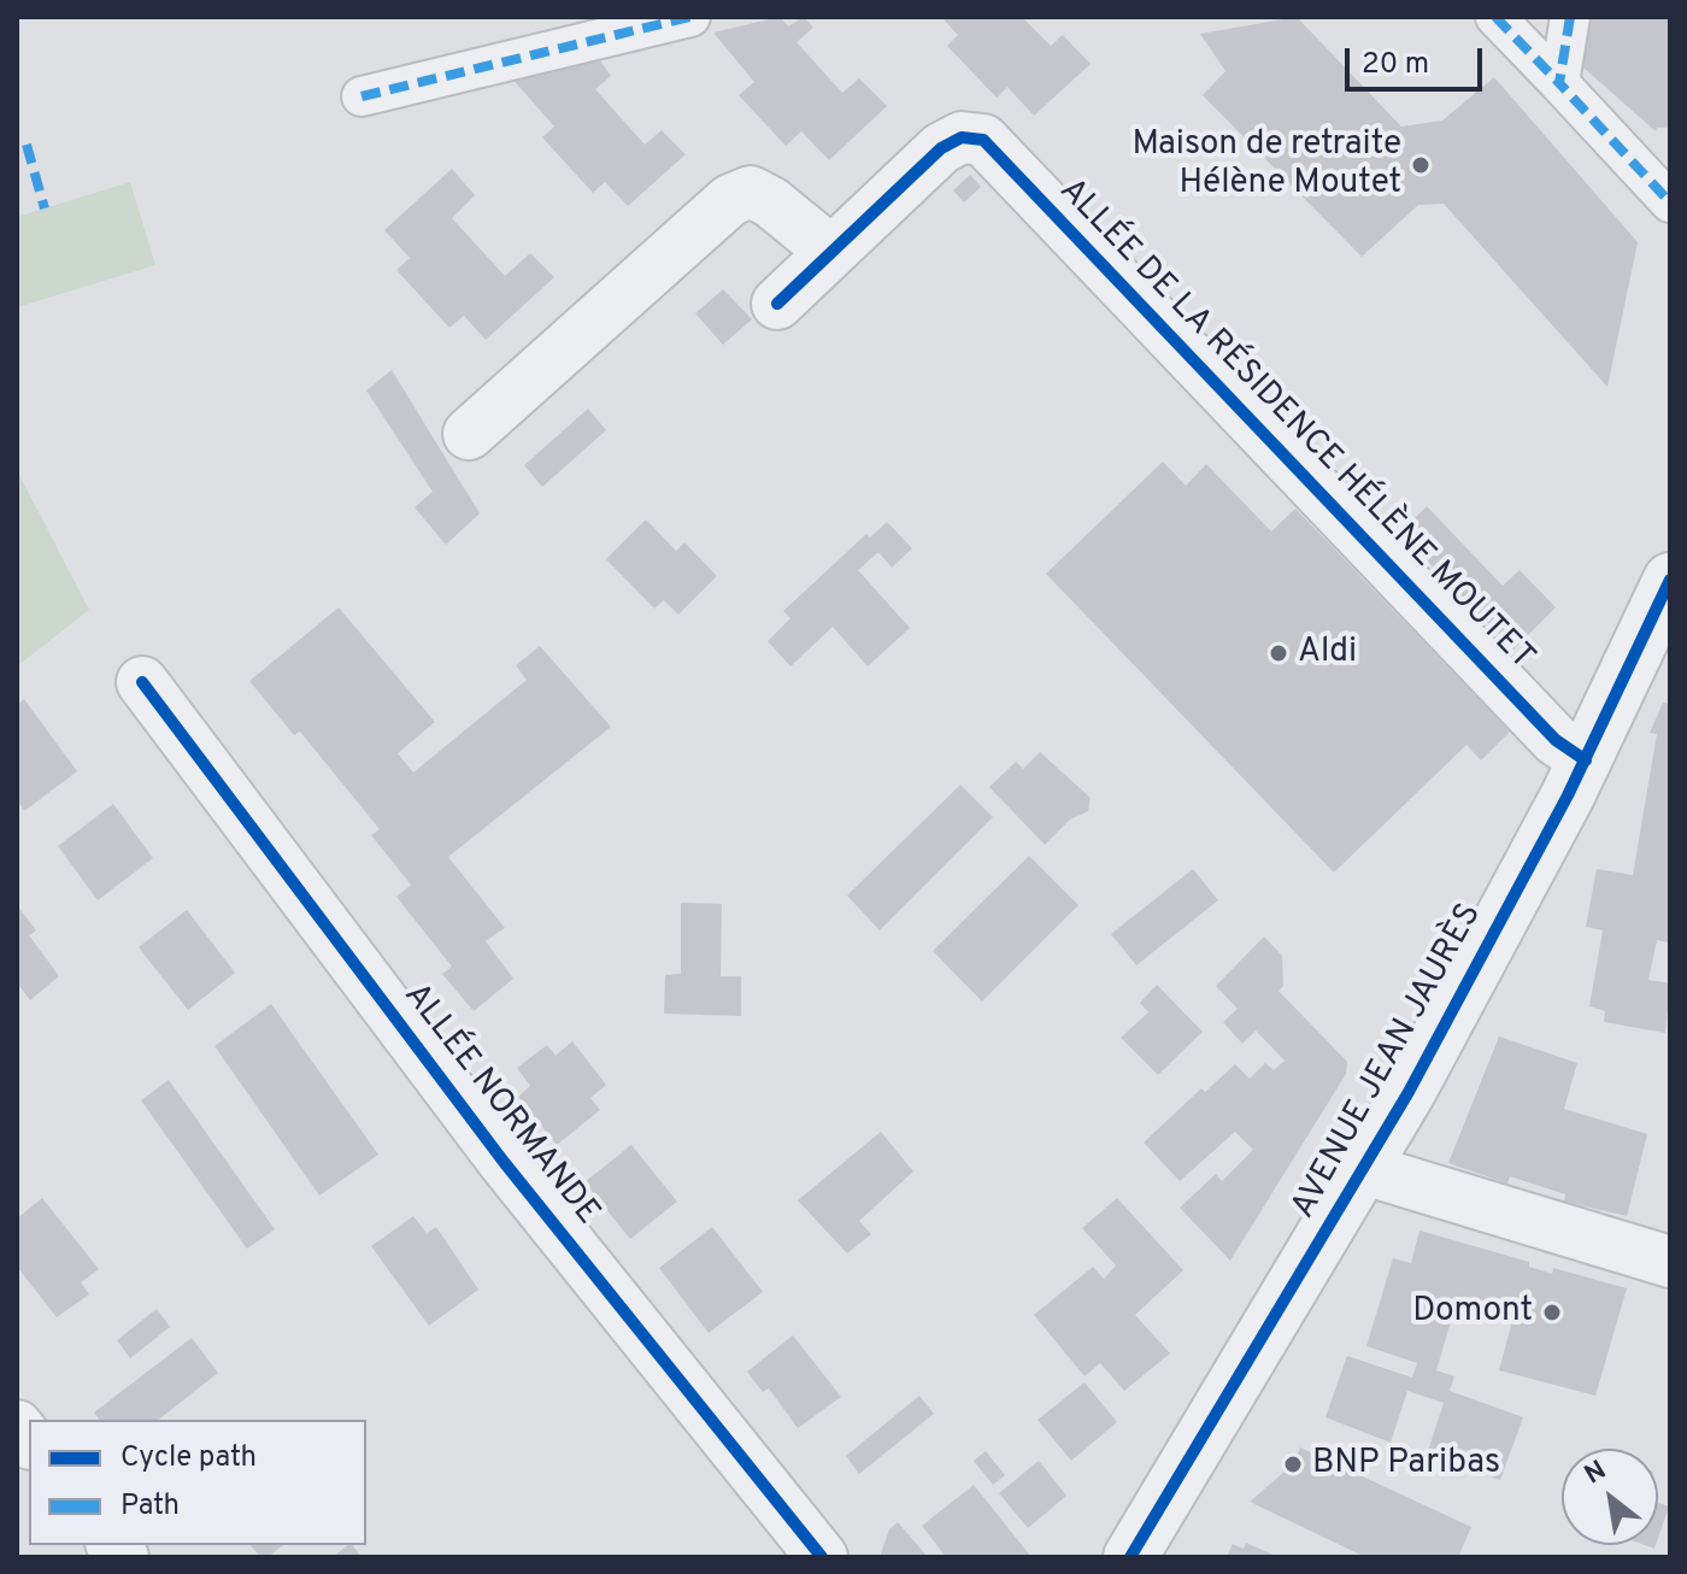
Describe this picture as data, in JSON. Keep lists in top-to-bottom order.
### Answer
{
  "streets": {
    "street": ["ALLÉE DE LA RÉSIDENCE HÉLÈNE MOUTET", "AVENUE JEAN JAURÈS", "ALLÉE NORMANDE"]
  },
  "crossings": [
    ["ALLÉE DE LA RÉSIDENCE HÉLÈNE MOUTET", "AVENUE JEAN JAURÈS"]
  ],
  "places": [
    "Maison de retraite Hélène Moutet",
    "Aldi",
    "Domont",
    "BNP Paribas"
  ],
  "legend": ["Cycle path", "Path"],
  "scale_bar": "20 m",
  "north": "top left"
}
